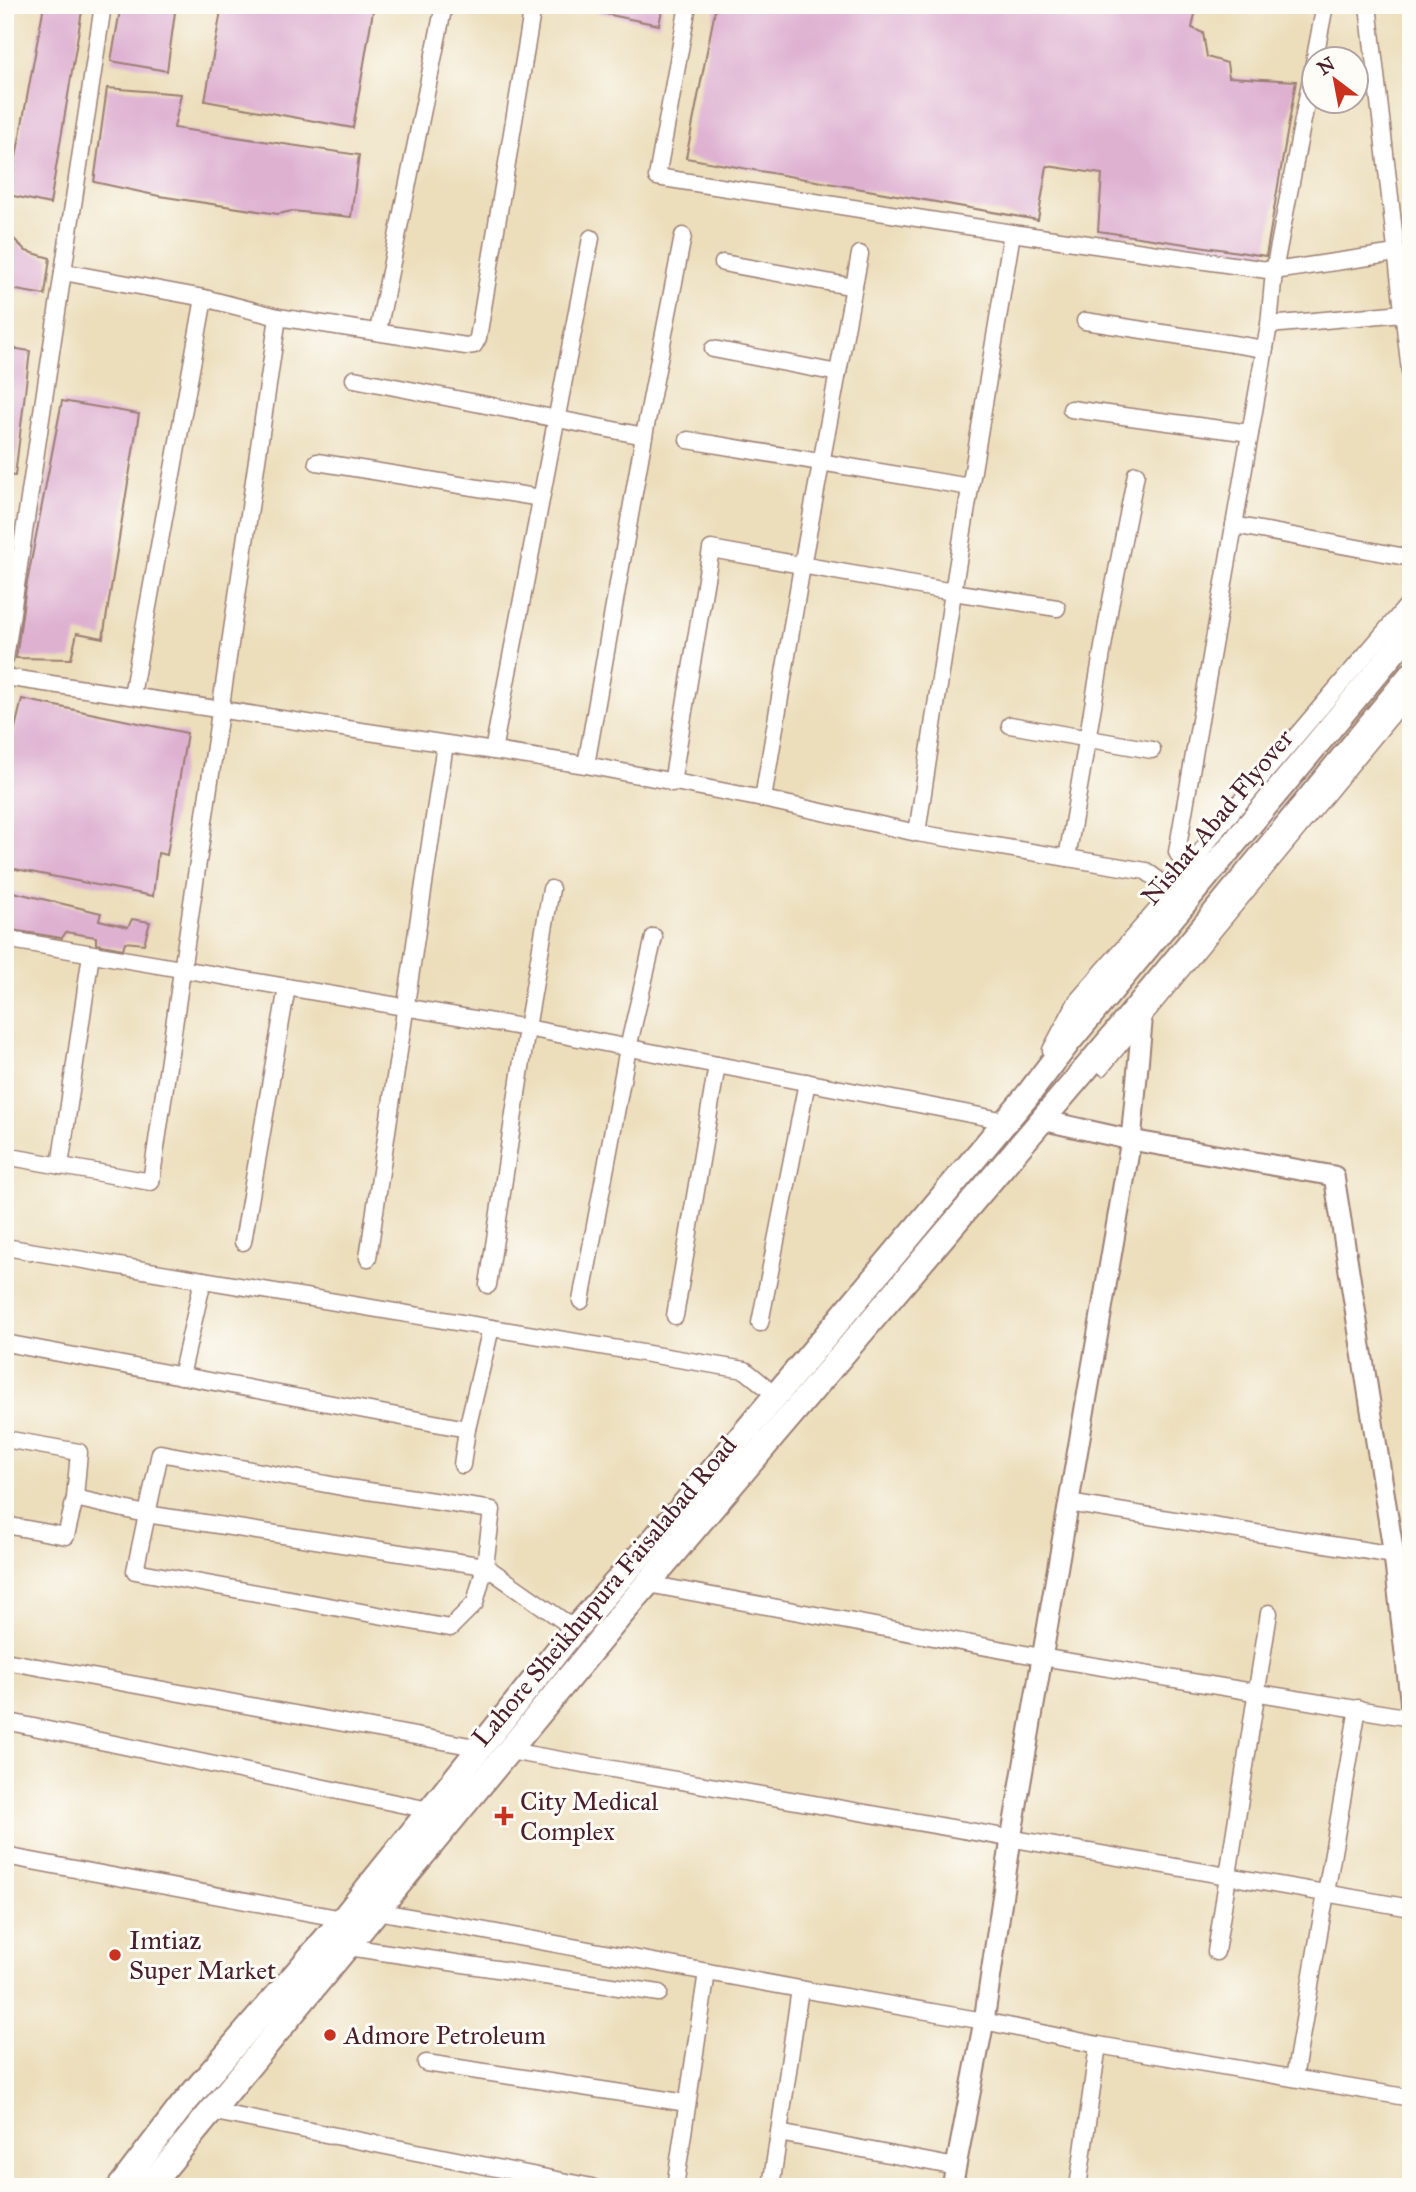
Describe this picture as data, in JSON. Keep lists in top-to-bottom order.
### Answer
{
  "streets": {
    "highway": ["Nishat Abad Flyover", "Lahore Sheikhupura Faisalabad Road"]
  },
  "crossings": [
    ["Nishat Abad Flyover", "Lahore Sheikhupura Faisalabad Road"]
  ],
  "places": {
    "health": ["City Medical Complex"],
    "other": ["Imtiaz Super Market", "Admore Petroleum"]
  },
  "north": "top left"
}
